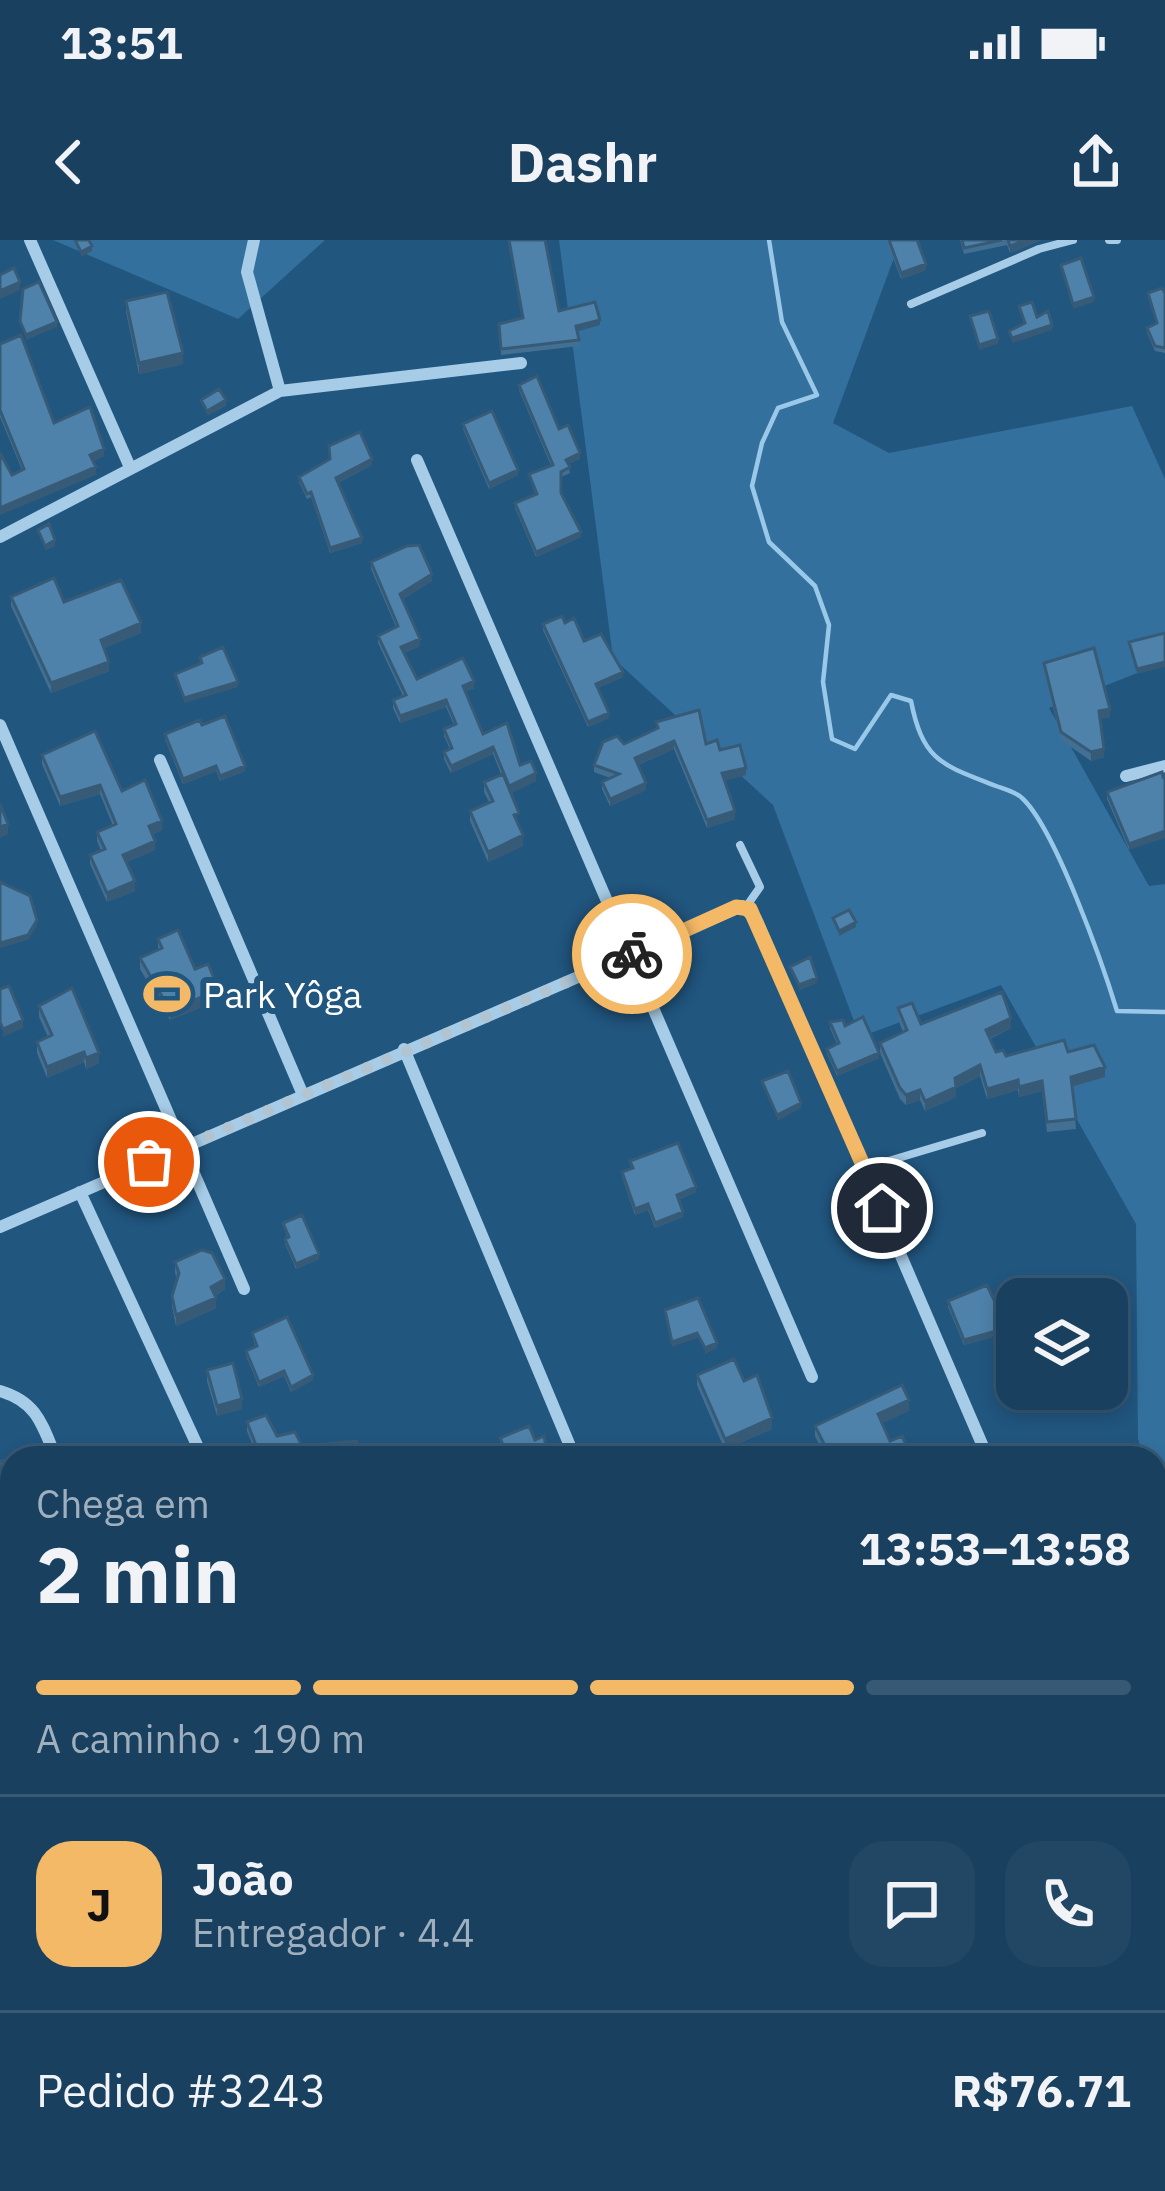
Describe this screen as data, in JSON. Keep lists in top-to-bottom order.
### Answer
{
  "places": {
    "sports": ["Park Yôga"]
  },
  "page": {
    "status": "13:51",
    "header": "Dashr",
    "heading": ["2 min", "Chega em", "13:53–13:58"],
    "panel": [
      "João",
      "Entregador · 4.4",
      "Pedido #3243",
      "R$76.71"
    ],
    "bar": "A caminho · 190 m",
    "round": "J"
  }
}
